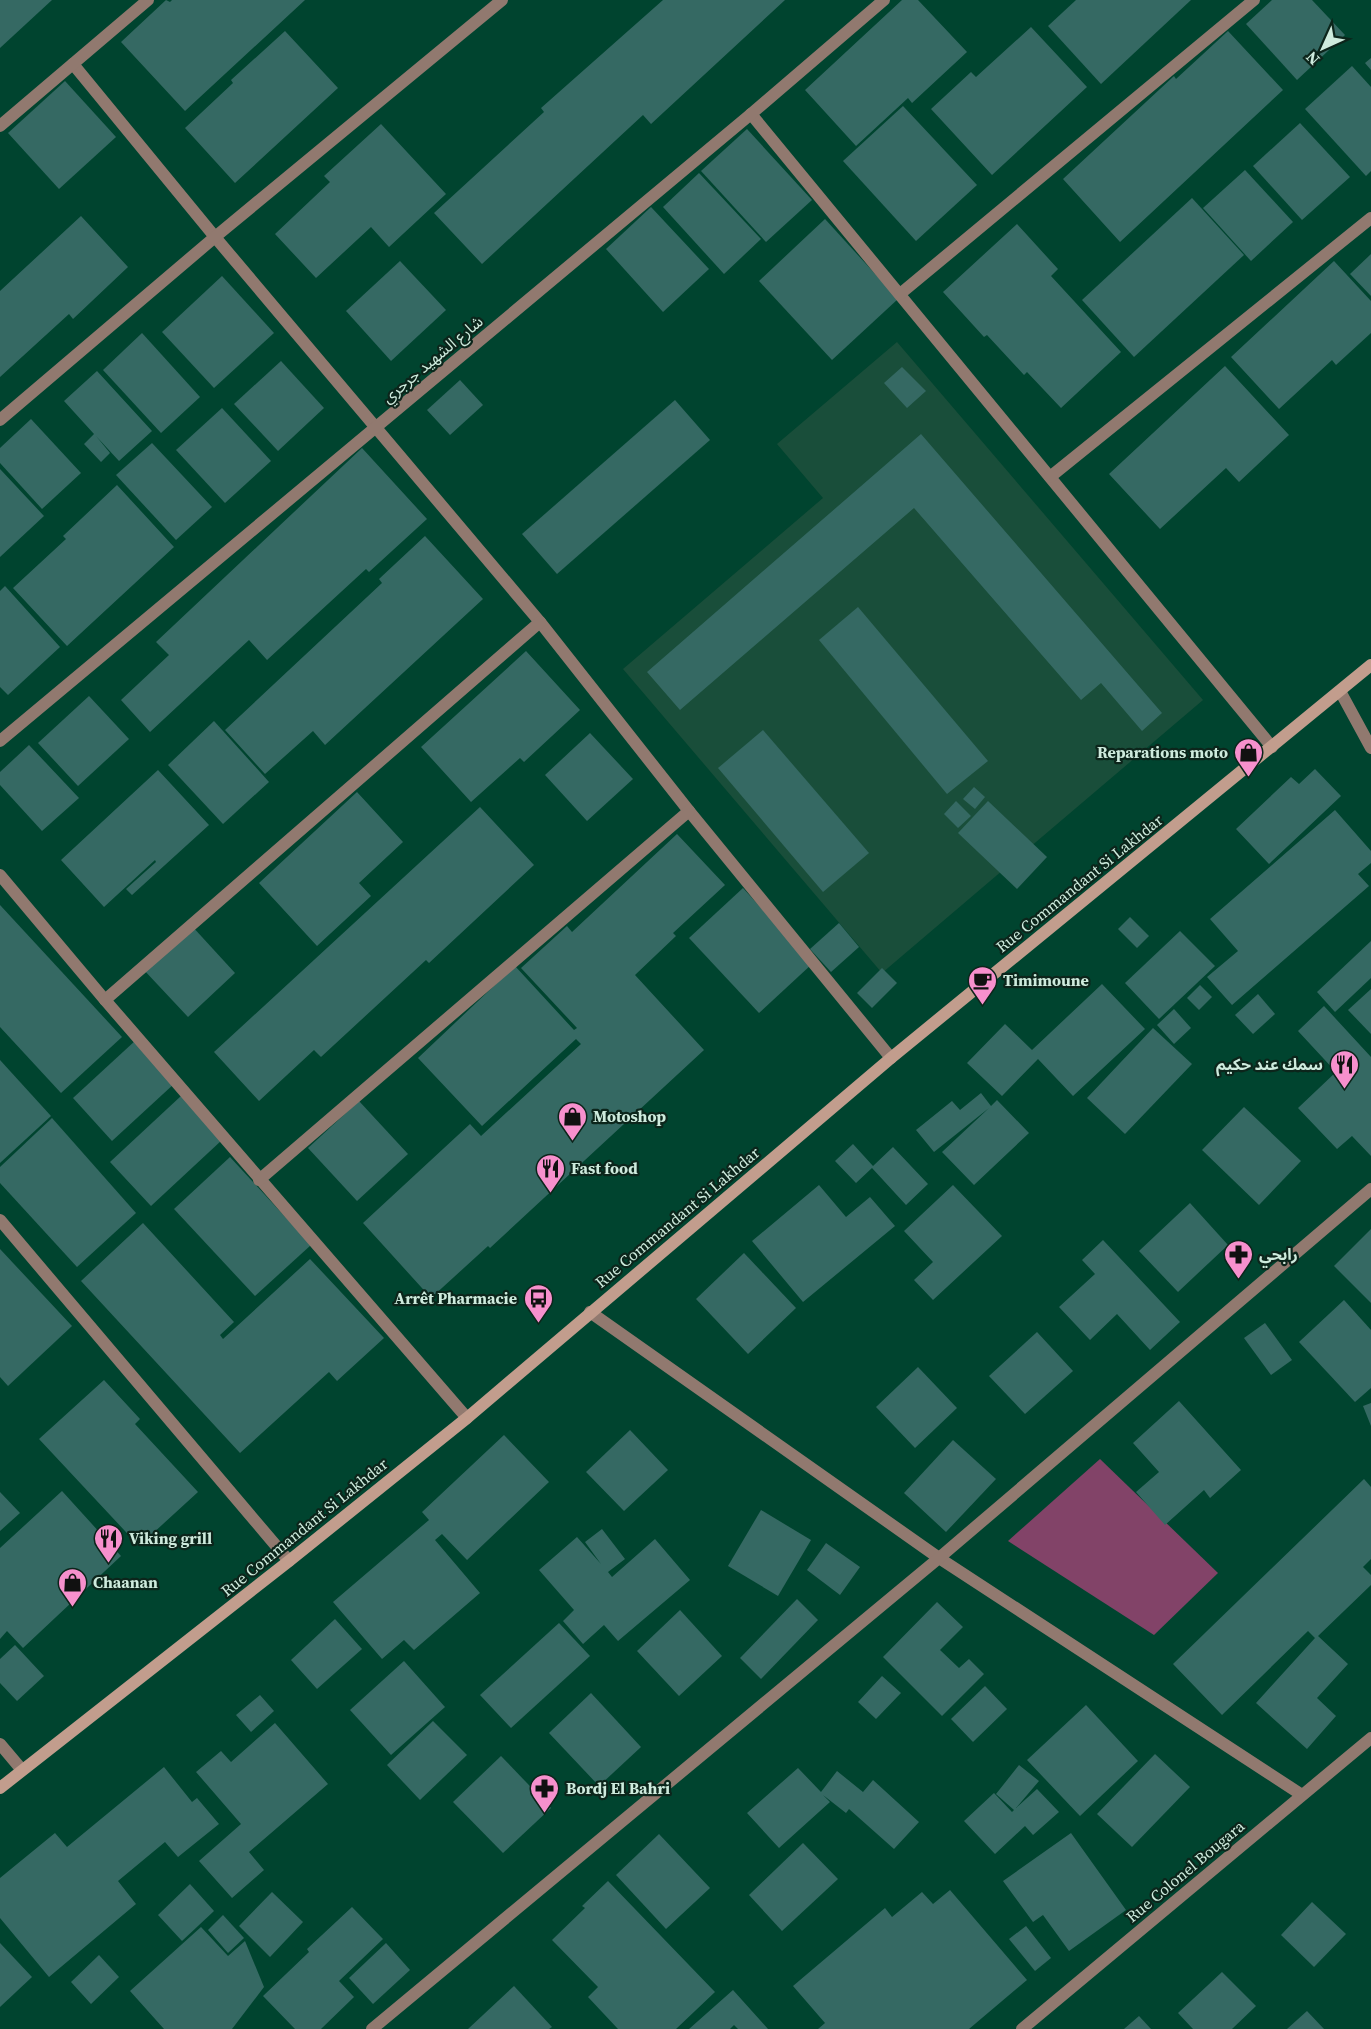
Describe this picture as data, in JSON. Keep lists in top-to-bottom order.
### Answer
{
  "streets": {
    "main road": ["Rue Commandant Si Lakhdar"],
    "street": ["شارع الشهيد جرجري", "Rue Colonel Bougara"]
  },
  "places": {
    "shop": ["Reparations moto", "Motoshop", "Chaanan"],
    "cafe": ["Timimoune"],
    "restaurant": ["سمك عند حكيم", "Fast food", "Viking grill"],
    "pharmacy": ["رابحي", "Bordj El Bahri"],
    "bus stop": ["Arrêt Pharmacie"]
  },
  "north": "bottom left"
}
